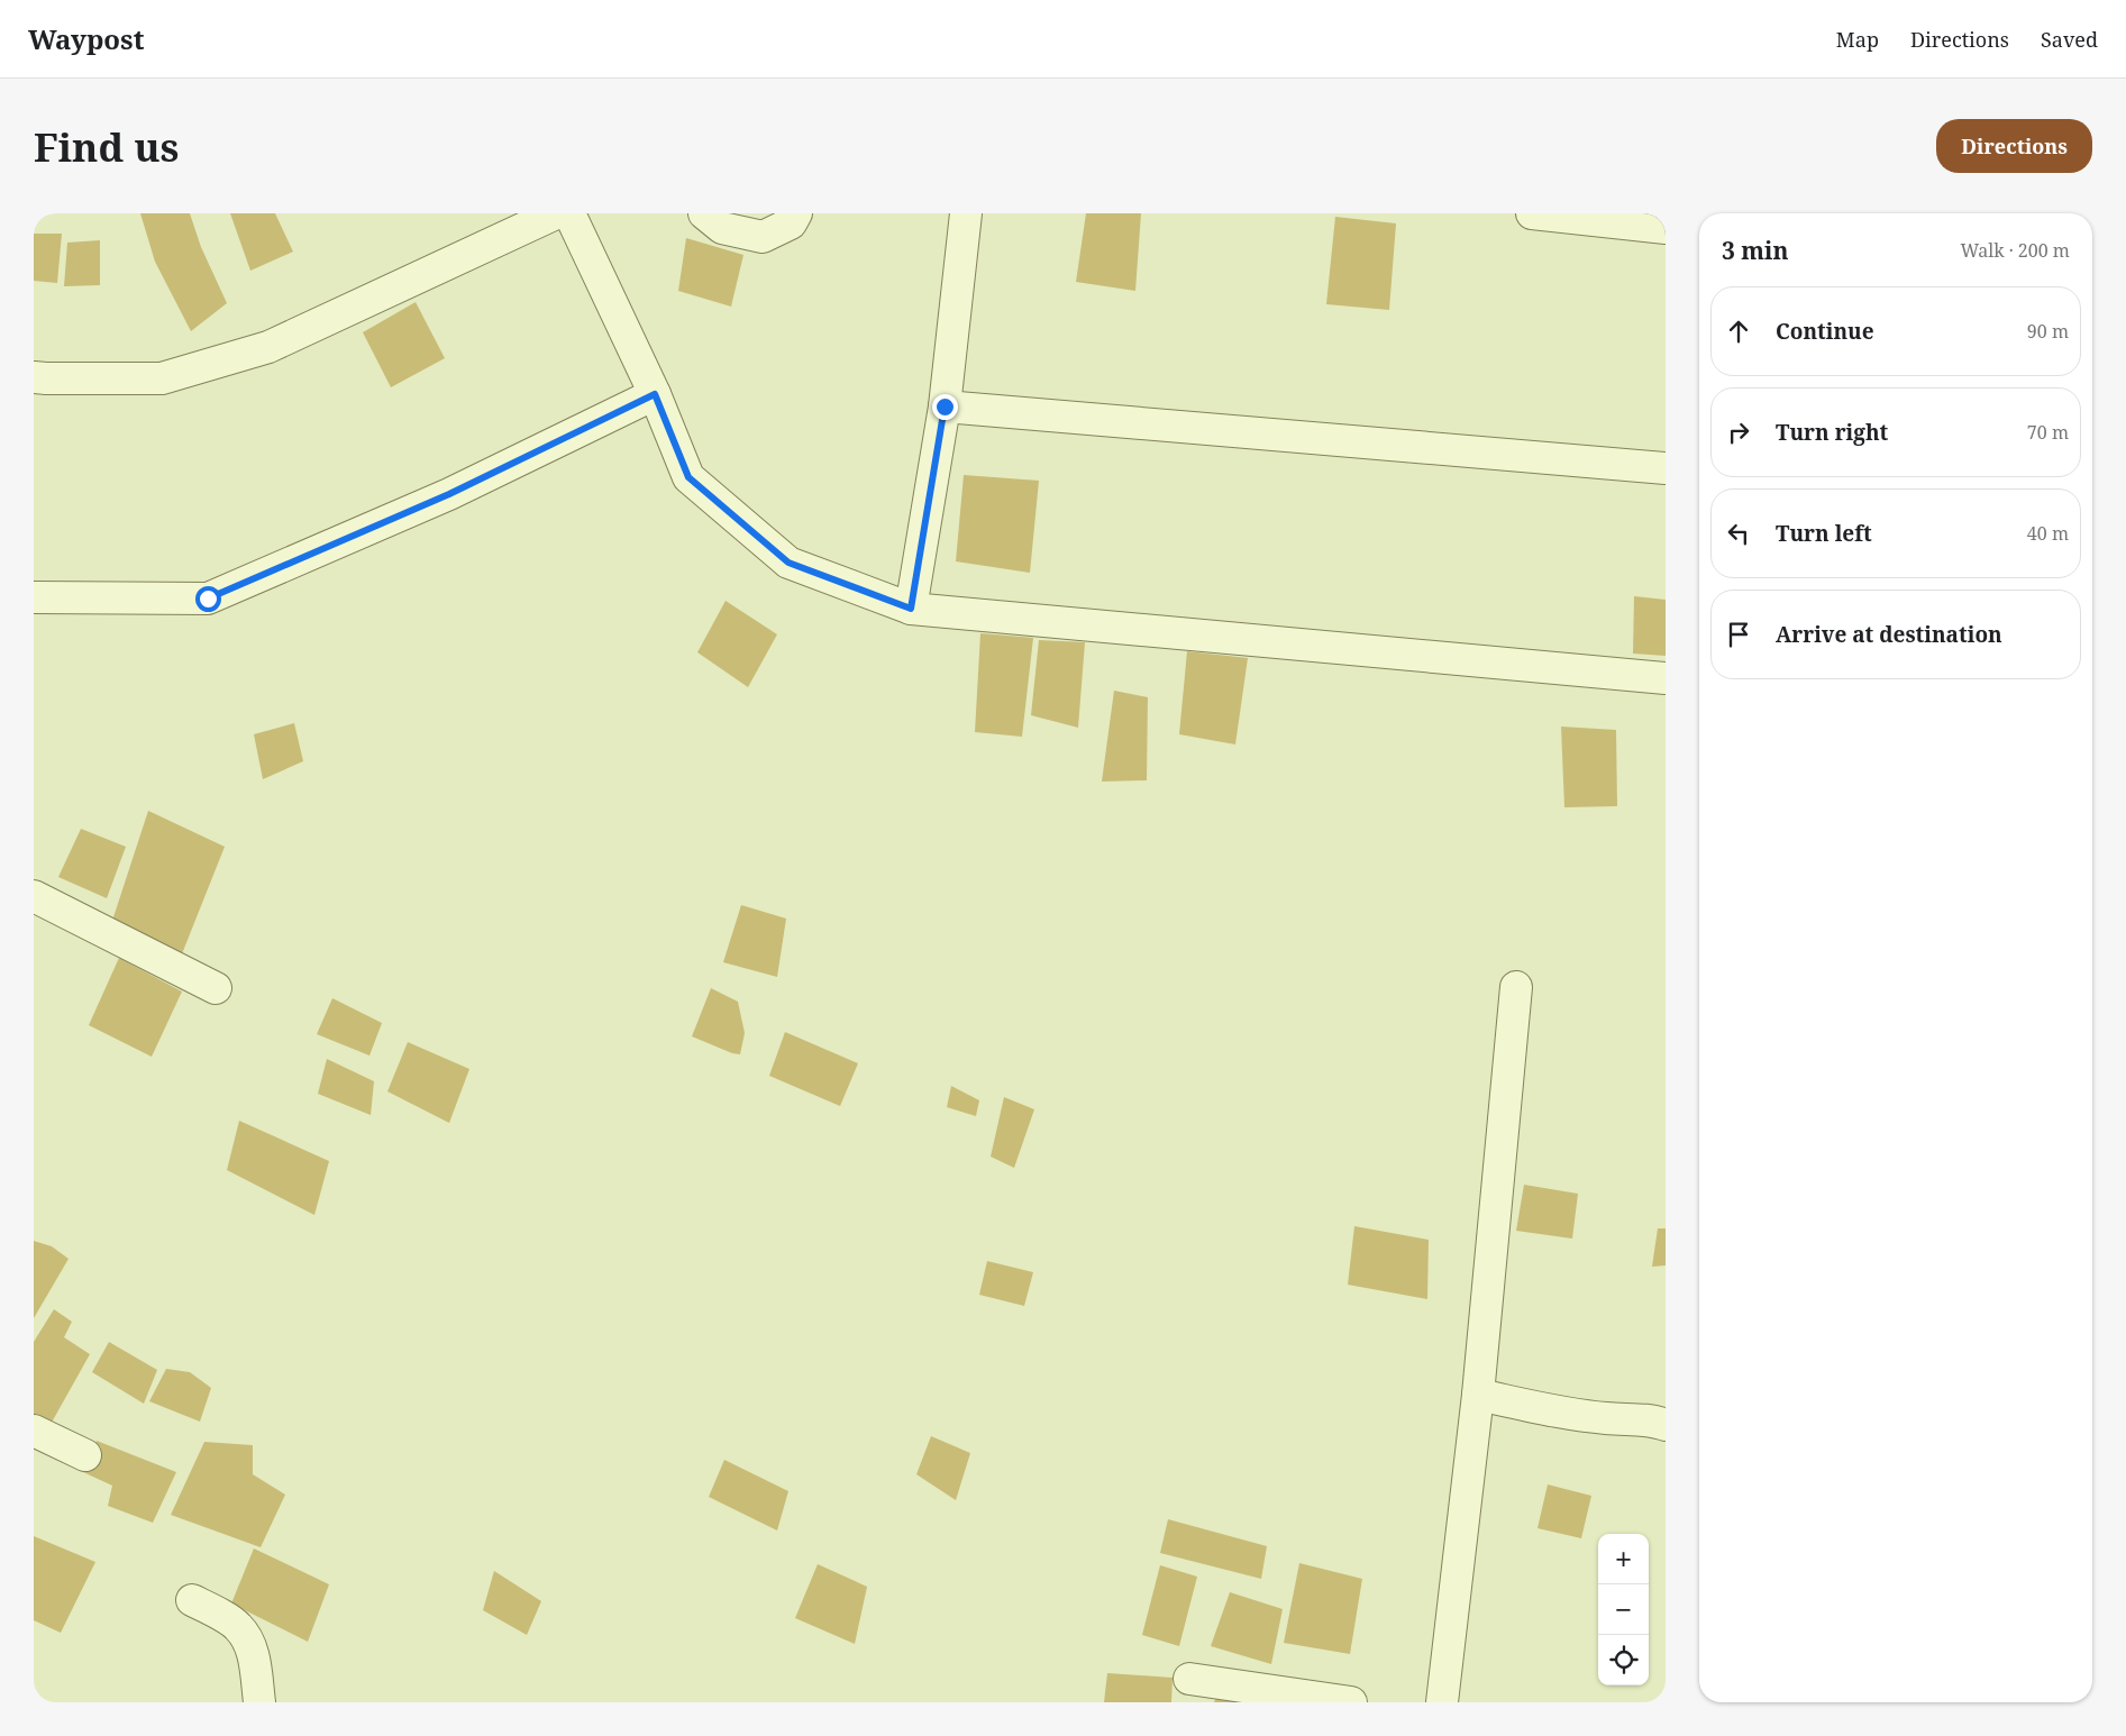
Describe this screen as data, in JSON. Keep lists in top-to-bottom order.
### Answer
{
  "page": {
    "header": "Waypost",
    "nav": ["Map", "Directions", "Saved"],
    "buttons": "Directions",
    "title": "Find us",
    "heading": ["3 min", "Walk · 200 m"],
    "list": [
      ["Continue", "90 m"],
      ["Turn right", "70 m"],
      ["Turn left", "40 m"],
      "Arrive at destination"
    ],
    "map_buttons": ["+", "−"]
  }
}
